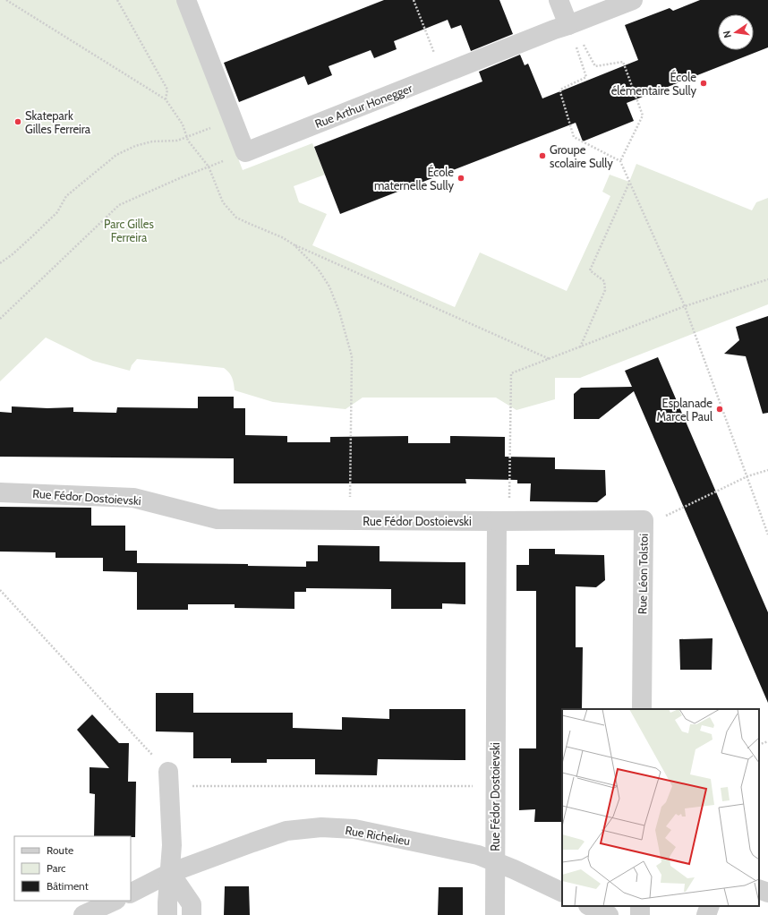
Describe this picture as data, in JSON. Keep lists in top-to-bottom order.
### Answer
{
  "streets": {
    "street": [
      "Rue Arthur Honegger",
      "Rue Fédor Dostoievski",
      "Rue Léon Tolstoi",
      "Rue Richelieu"
    ]
  },
  "crossings": [
    ["Rue Fédor Dostoievski", "Rue Léon Tolstoi"],
    ["Rue Fédor Dostoievski", "Rue Richelieu"]
  ],
  "parks": ["Parc Gilles Ferreira"],
  "places": [
    "École élémentaire Sully",
    "Skatepark Gilles Ferreira",
    "Groupe scolaire Sully",
    "École maternelle Sully",
    "Esplanade Marcel Paul"
  ],
  "legend": ["Route", "Parc", "Bâtiment"],
  "north": "left"
}
